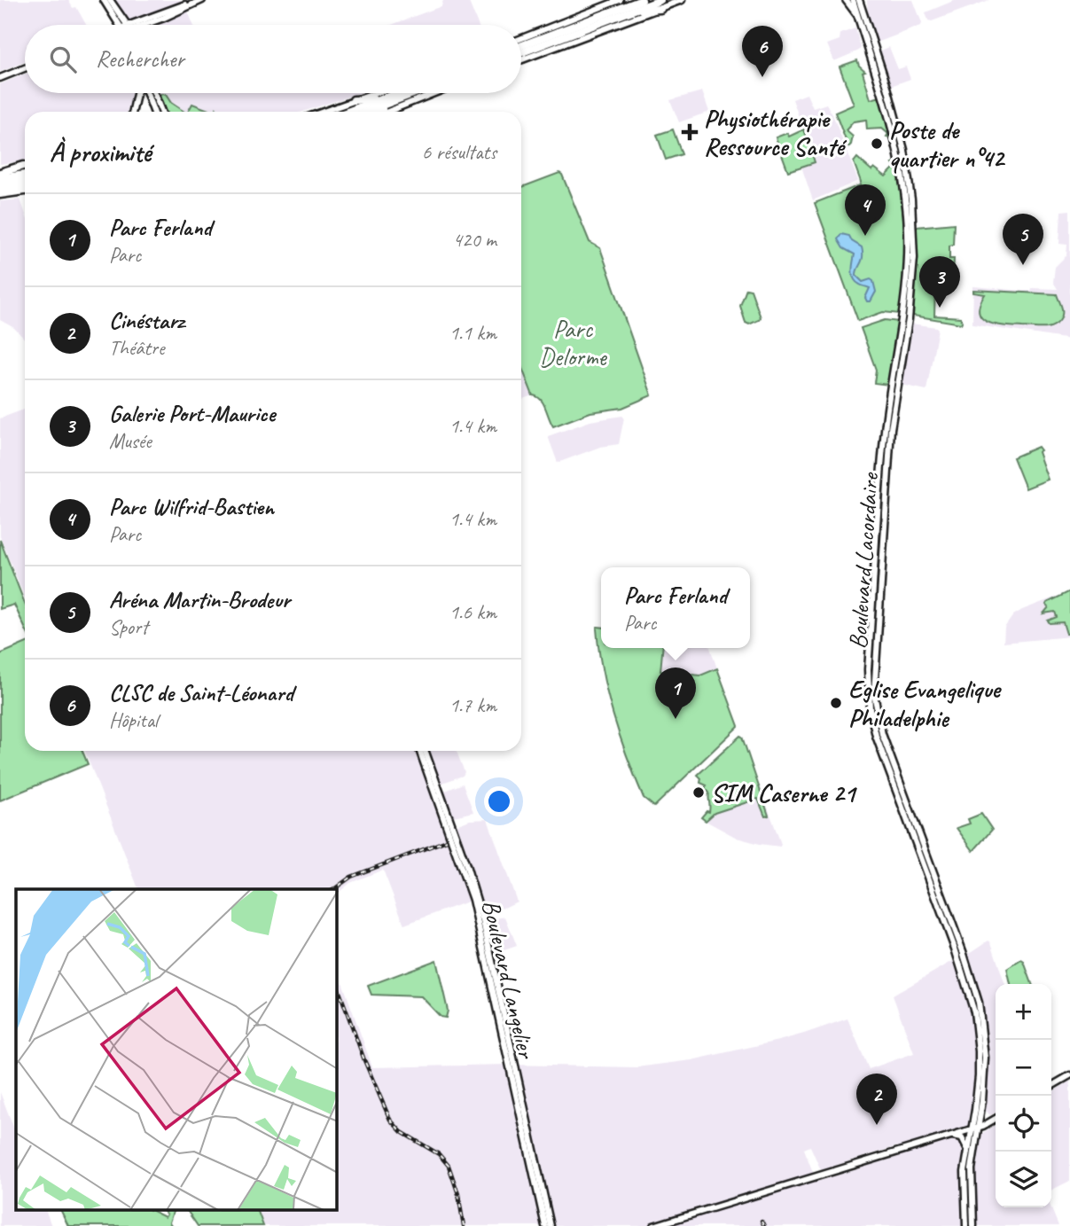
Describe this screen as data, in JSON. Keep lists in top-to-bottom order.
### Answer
{
  "streets": {
    "main road": ["Boulevard Lacordaire", "Boulevard Langelier"]
  },
  "parks": ["Parc Delorme"],
  "places": {
    "health": ["Physiothérapie Ressource Santé"],
    "other": ["Poste de quartier n°42", "Eglise Evangelique Philadelphie", "SIM Caserne 21"]
  },
  "page": {
    "search": "Rechercher",
    "pins": [
      "6",
      "4",
      "5",
      "3",
      "1",
      "2"
    ],
    "heading": ["À proximité", "6 résultats"],
    "list": [
      {
        "mark": "1",
        "name": "Parc Ferland",
        "note": "Parc",
        "value": "420 m"
      },
      {
        "mark": "2",
        "name": "Cinéstarz",
        "note": "Théâtre",
        "value": "1.1 km"
      },
      {
        "mark": "3",
        "name": "Galerie Port-Maurice",
        "note": "Musée",
        "value": "1.4 km"
      },
      {
        "mark": "4",
        "name": "Parc Wilfrid-Bastien",
        "note": "Parc",
        "value": "1.4 km"
      },
      {
        "mark": "5",
        "name": "Aréna Martin-Brodeur",
        "note": "Sport",
        "value": "1.6 km"
      },
      {
        "mark": "6",
        "name": "CLSC de Saint-Léonard",
        "note": "Hôpital",
        "value": "1.7 km"
      }
    ],
    "popup": ["Parc Ferland", "Parc"],
    "map_buttons": ["+", "−"]
  }
}
